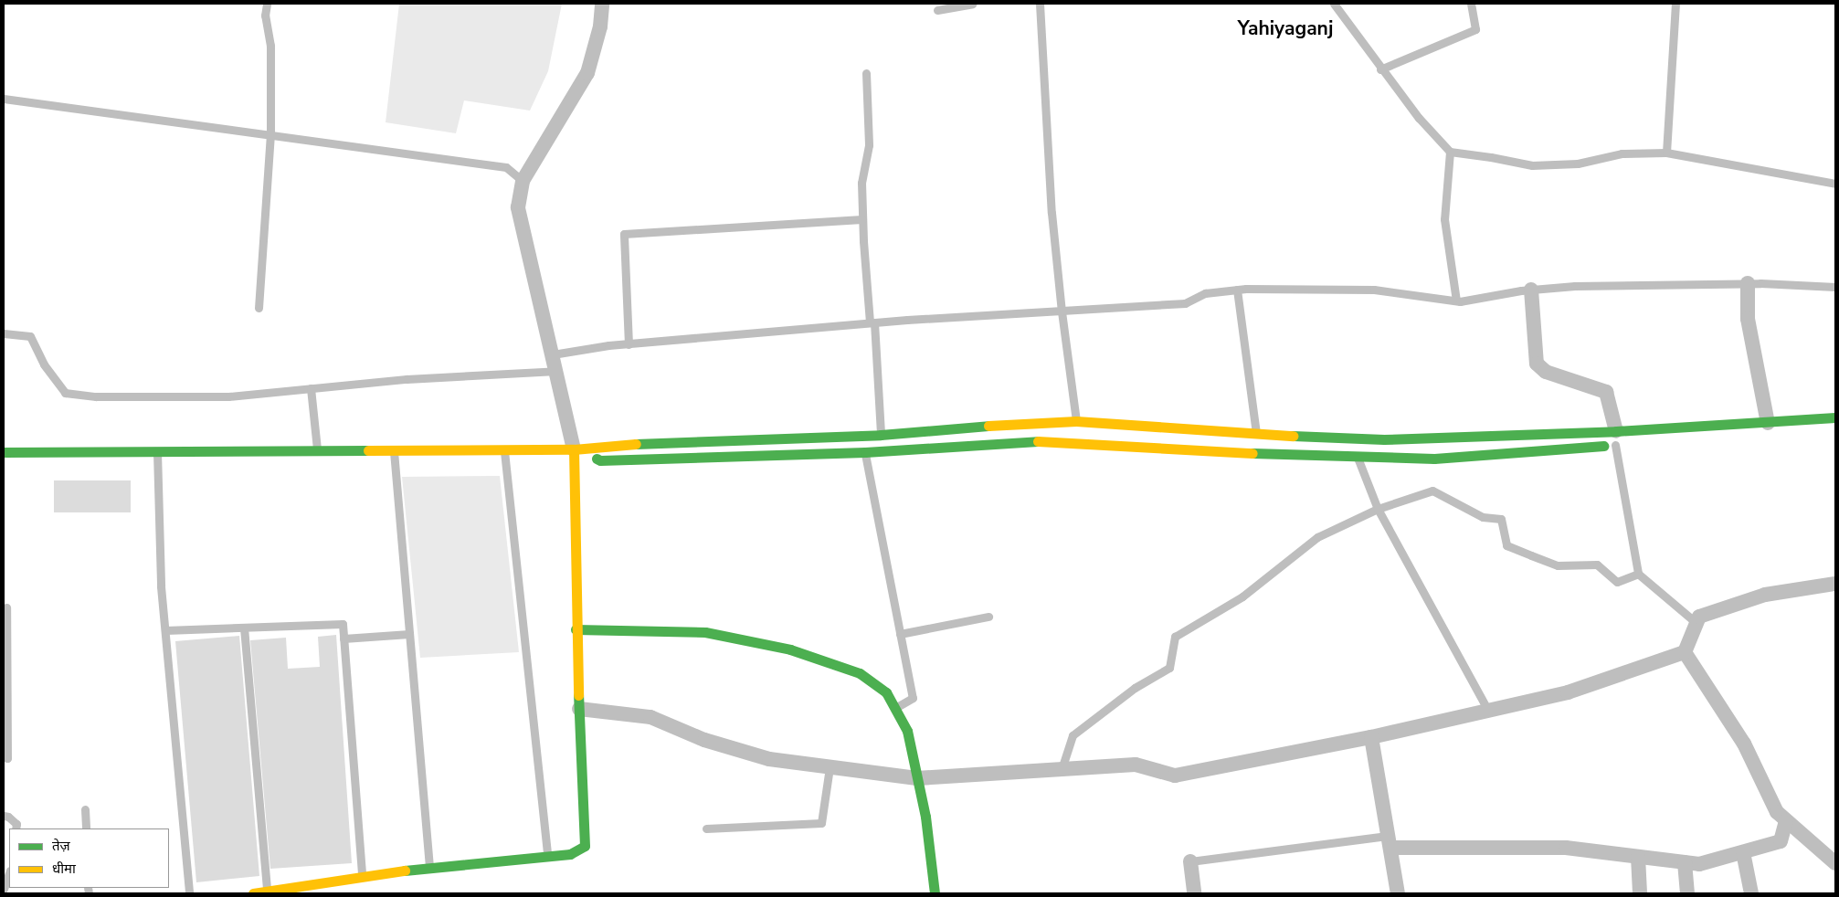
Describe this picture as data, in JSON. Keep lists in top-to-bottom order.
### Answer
{
  "districts": ["Yahiyaganj"],
  "legend": ["तेज़", "धीमा"]
}
